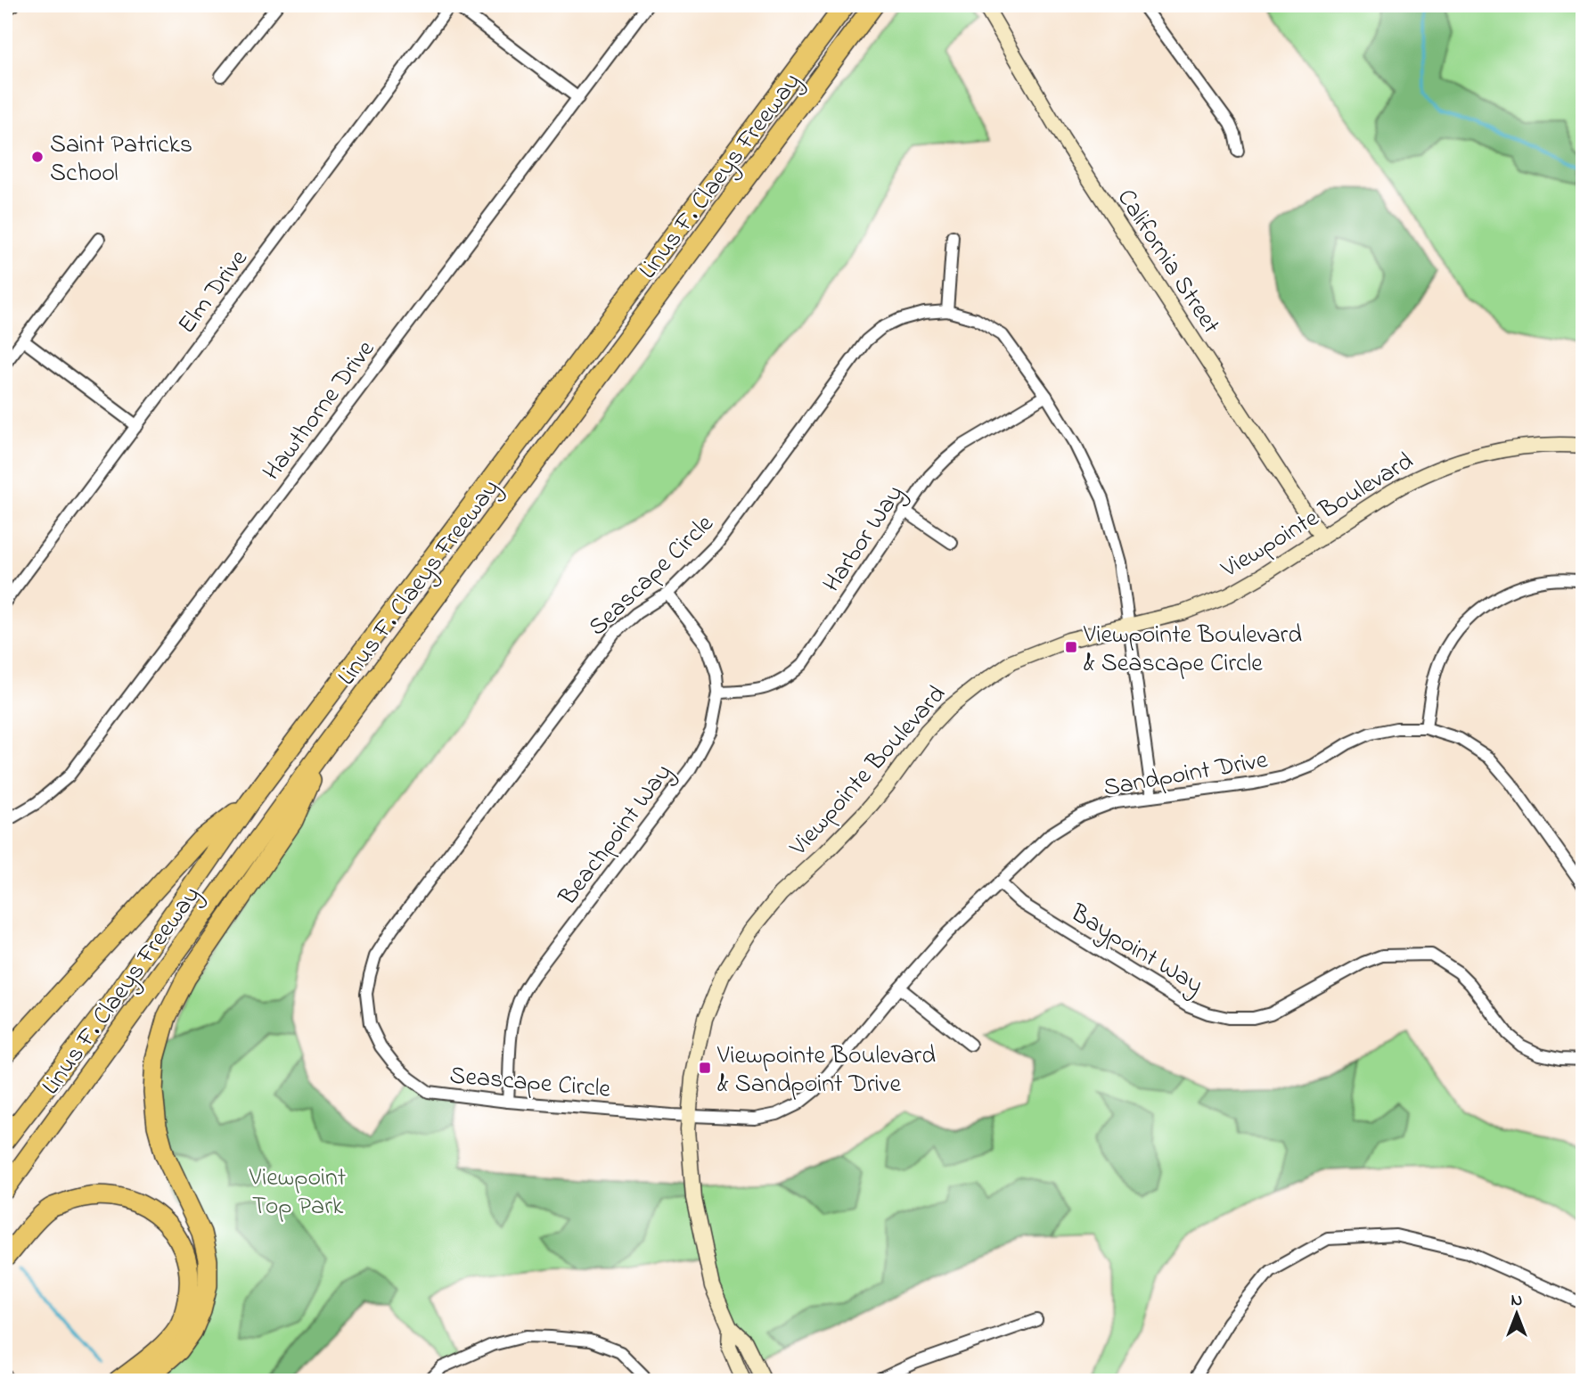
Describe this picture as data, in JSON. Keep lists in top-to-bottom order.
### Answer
{
  "streets": {
    "highway": ["Linus F. Claeys Freeway"],
    "street": [
      "California Street",
      "Elm Drive",
      "Hawthorne Drive",
      "Viewpointe Boulevard",
      "Harbor Way",
      "Seascape Circle",
      "Sandpoint Drive",
      "Beachpoint Way",
      "Baypoint Way"
    ]
  },
  "crossings": [
    ["California Street", "Viewpointe Boulevard"],
    ["Viewpointe Boulevard", "Seascape Circle"],
    ["Viewpointe Boulevard", "Sandpoint Drive"],
    ["Harbor Way", "Seascape Circle"],
    ["Harbor Way", "Beachpoint Way"],
    ["Seascape Circle", "Sandpoint Drive"],
    ["Seascape Circle", "Beachpoint Way"],
    ["Sandpoint Drive", "Baypoint Way"]
  ],
  "parks": ["Viewpoint Top Park"],
  "places": {
    "other": ["Saint Patricks School"],
    "transit": ["Viewpointe Boulevard & Seascape Circle", "Viewpointe Boulevard & Sandpoint Drive"]
  },
  "north": "top"
}
